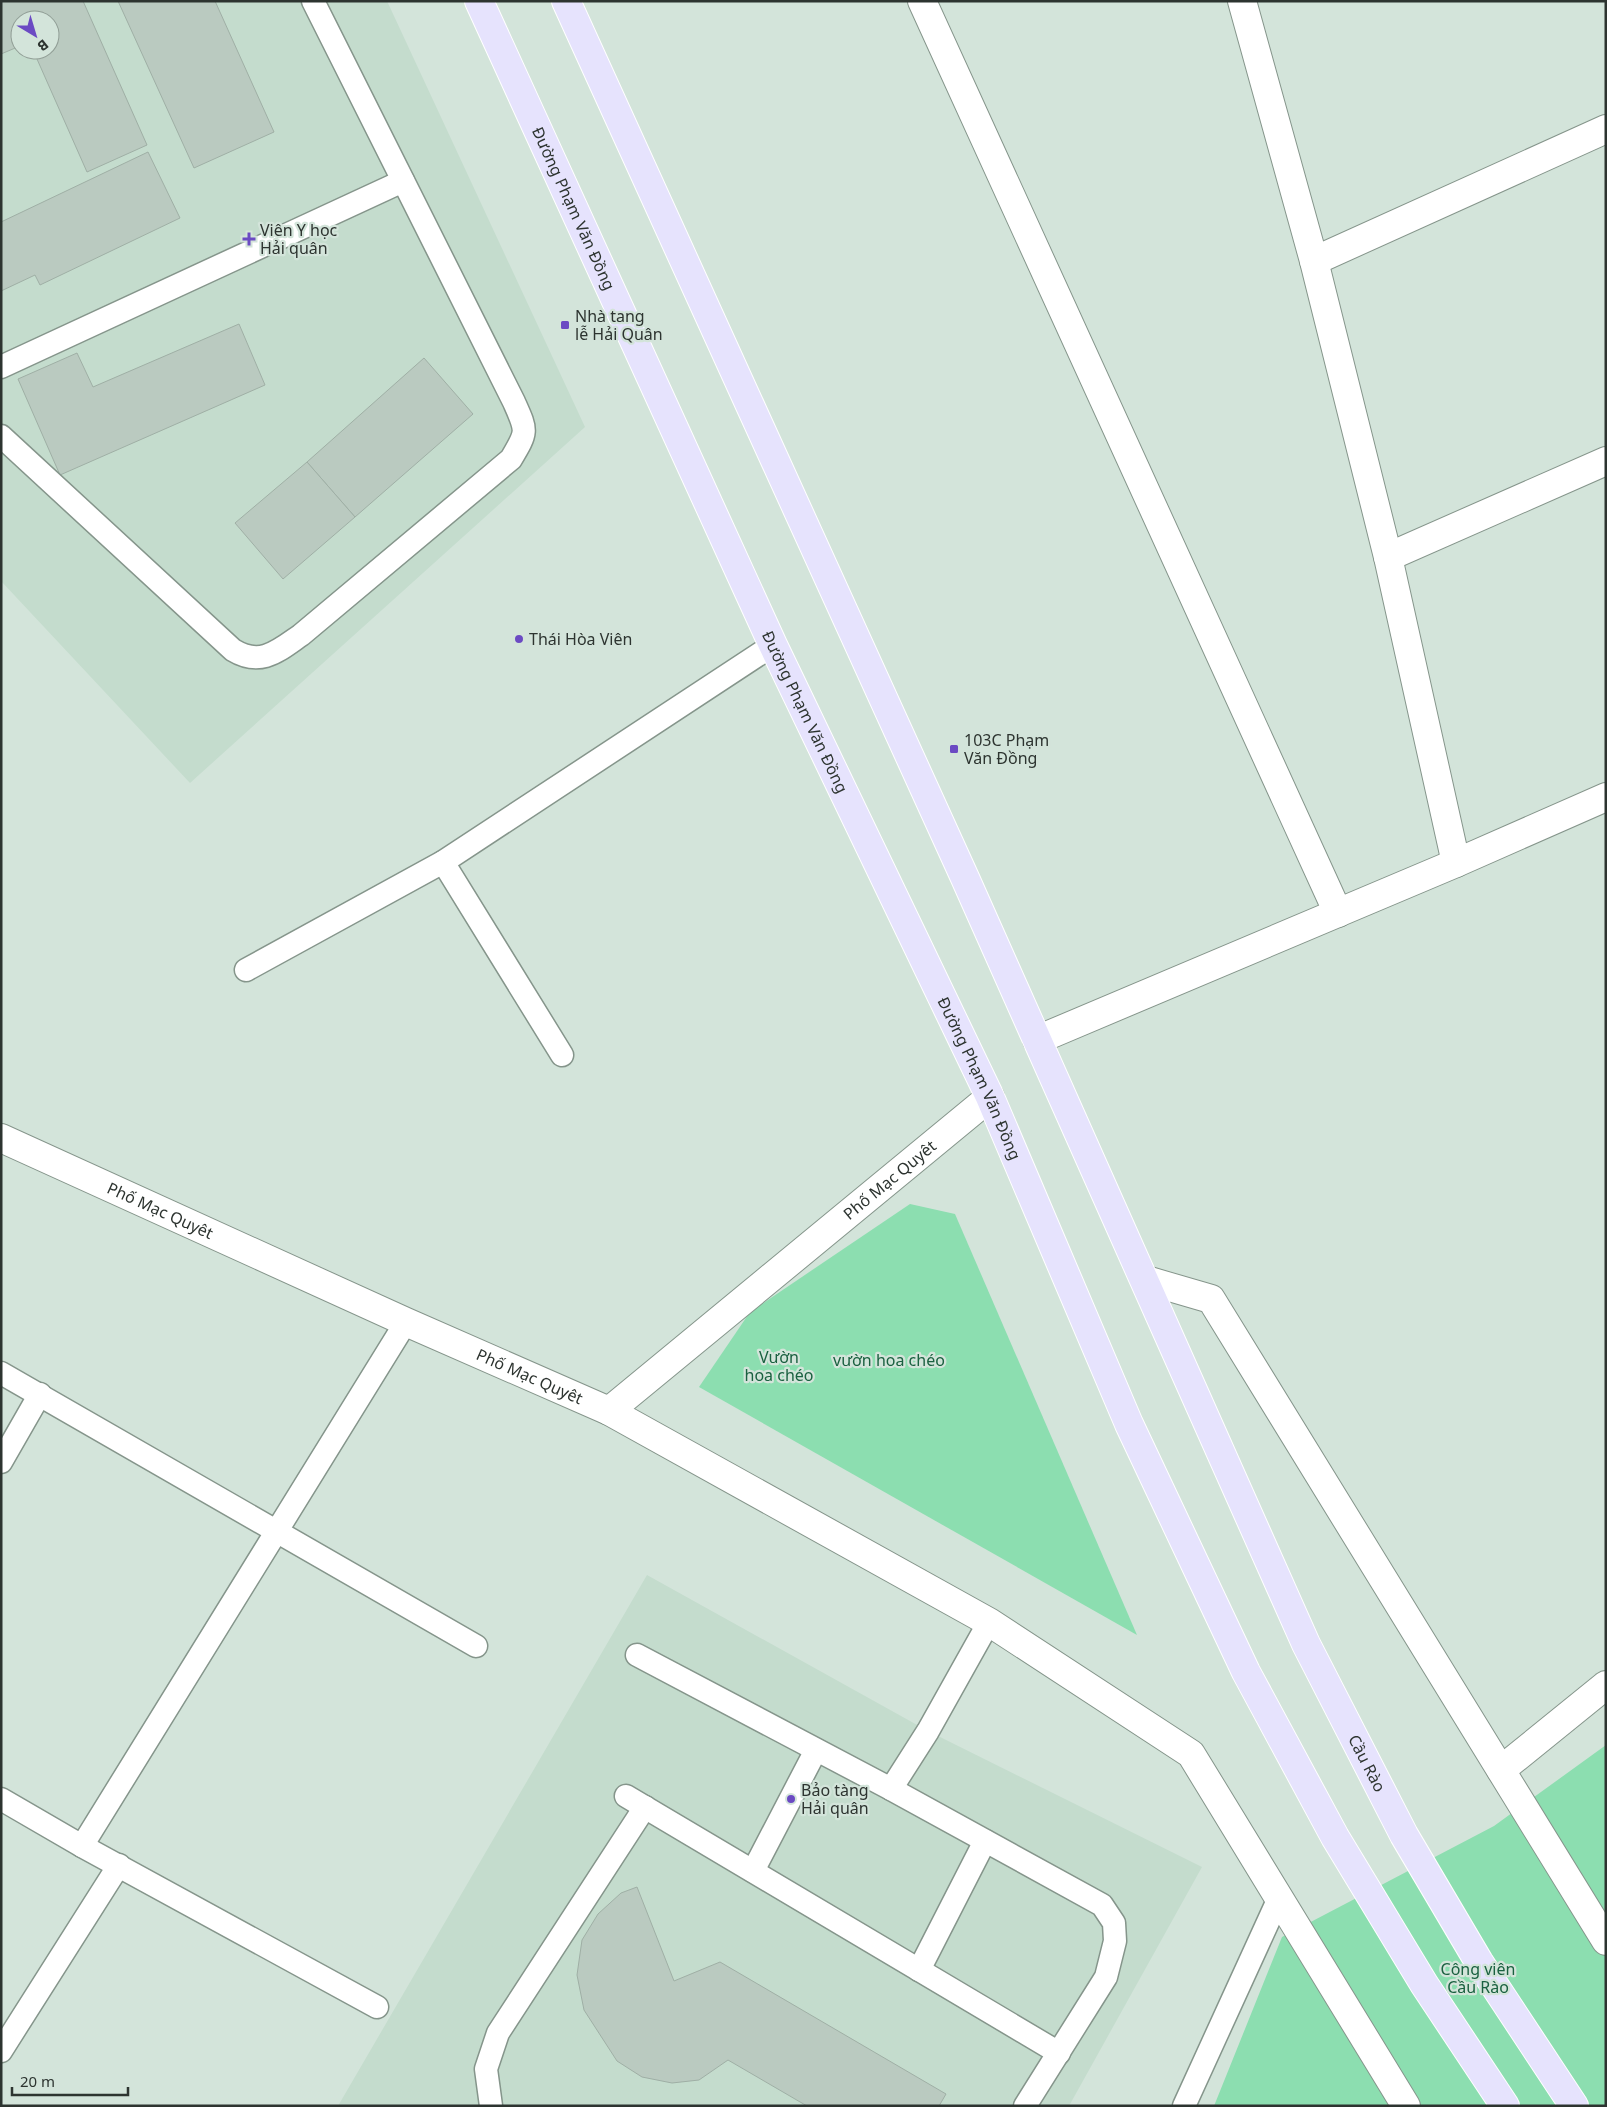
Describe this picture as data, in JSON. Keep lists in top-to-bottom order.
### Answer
{
  "streets": {
    "main road": ["Đường Phạm Văn Đồng", "Cầu Rào"],
    "street": ["Phố Mạc Quyêt"]
  },
  "crossings": [
    ["Đường Phạm Văn Đồng", "Phố Mạc Quyêt"]
  ],
  "parks": ["Vườn hoa chéo", "vườn hoa chéo", "Công viên Cầu Rào"],
  "places": {
    "health": ["Viên Y học Hải quân"],
    "transit": ["Nhà tang lễ Hải Quân", "103C Phạm Văn Đồng"],
    "other": ["Thái Hòa Viên", "Bảo tàng Hải quân"]
  },
  "scale_bar": "20 m",
  "north": "bottom right"
}
